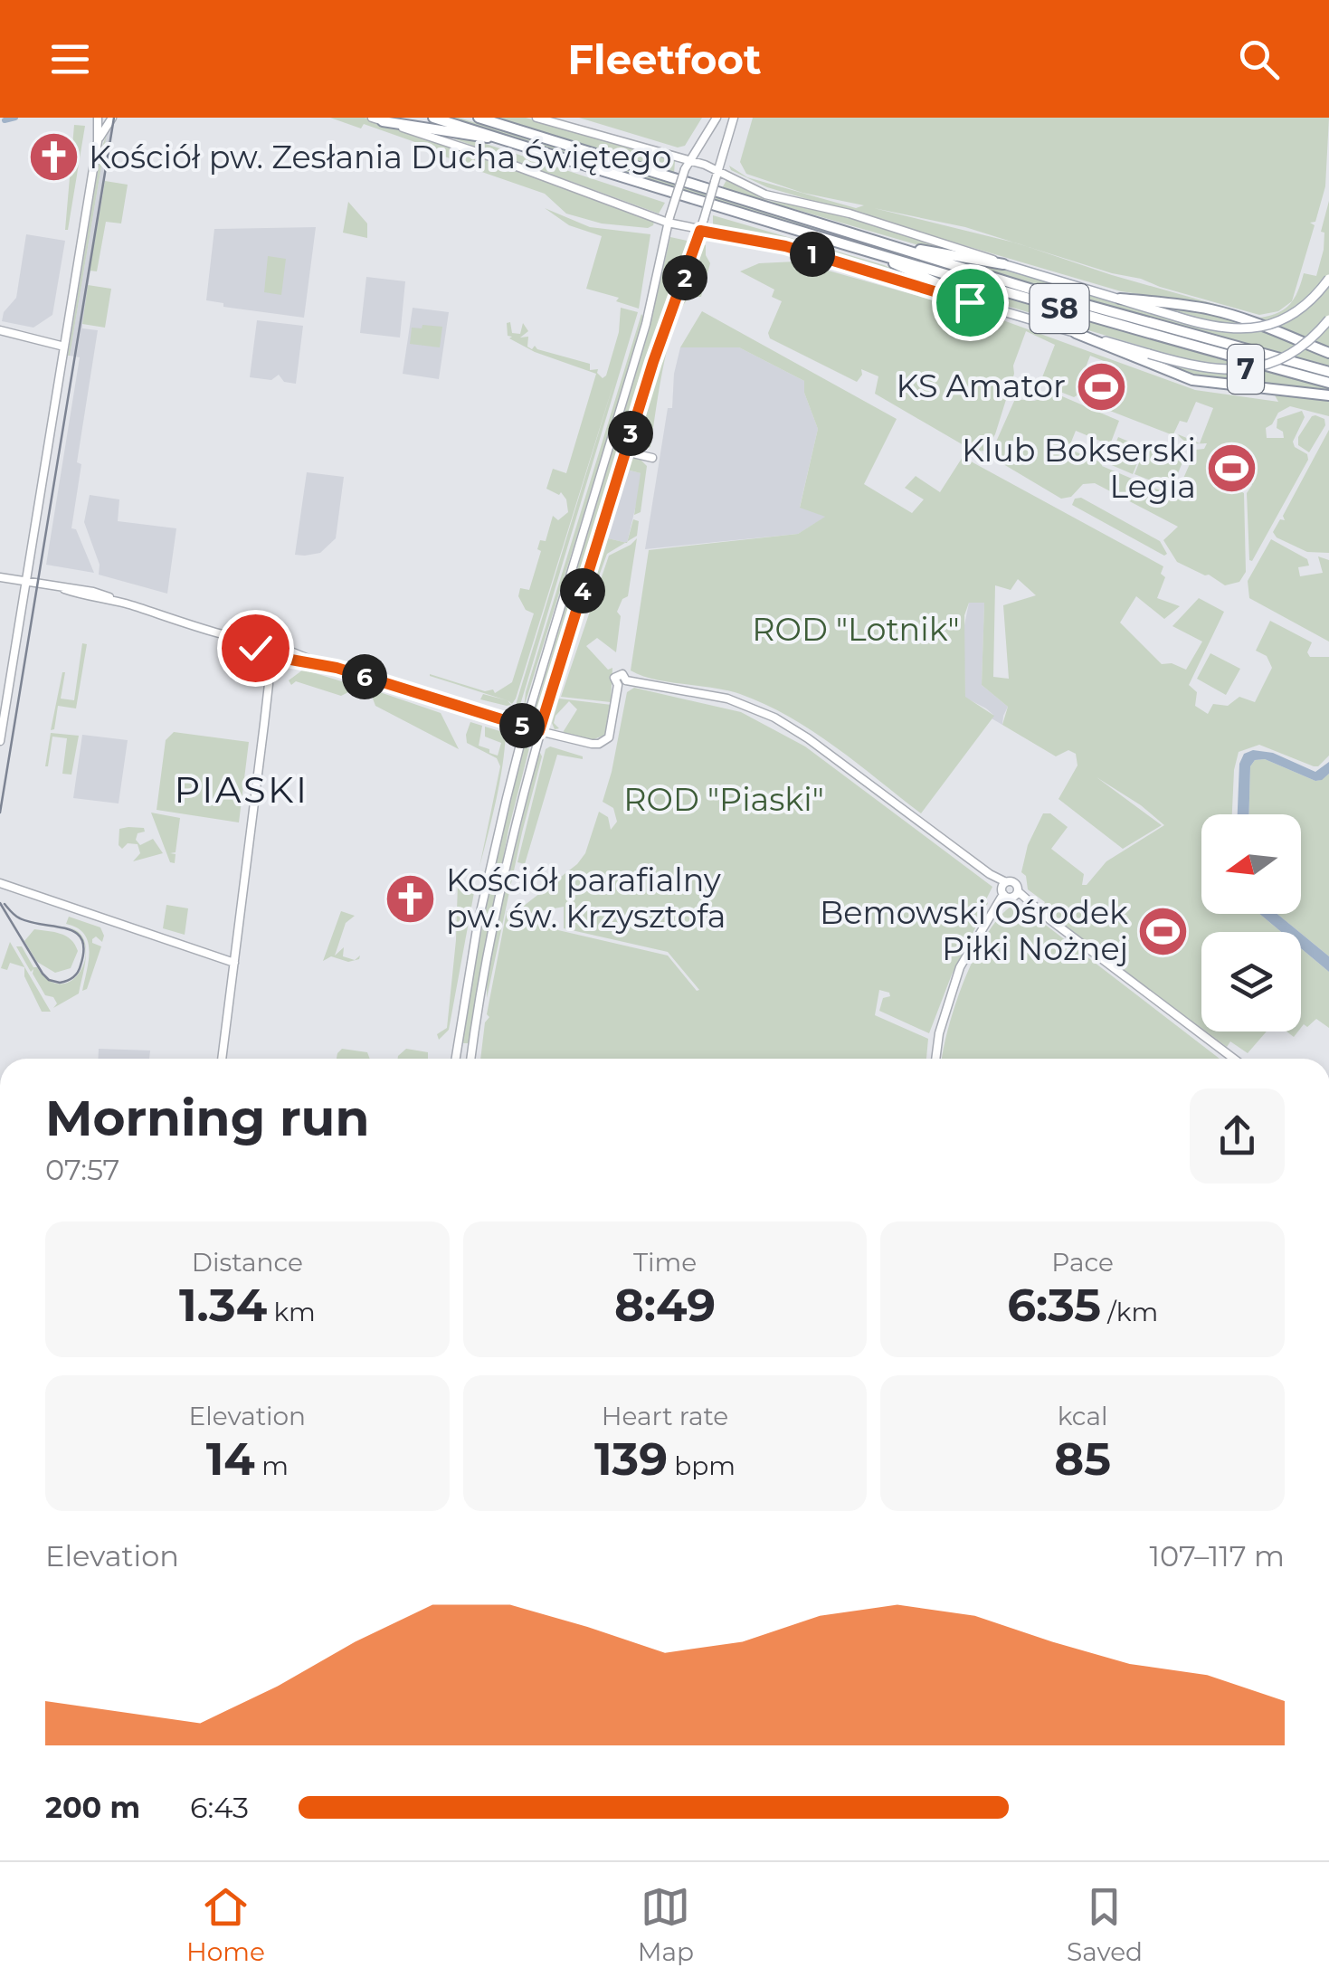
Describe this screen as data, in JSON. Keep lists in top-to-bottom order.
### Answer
{
  "streets": {
    "highway": ["S8", "7"]
  },
  "crossings": [
    ["S8", "7"]
  ],
  "districts": ["PIASKI"],
  "parks": ["ROD \"Lotnik\"", "ROD \"Piaski\""],
  "places": {
    "church": ["Kościół pw. Zesłania Ducha Świętego", "Kościół parafialny pw. św. Krzysztofa"],
    "sports": ["KS Amator", "Klub Bokserski Legia", "Bemowski Ośrodek Piłki Nożnej"]
  },
  "north": "left",
  "page": {
    "header": "Fleetfoot",
    "pins": [
      "1",
      "2",
      "3",
      "4",
      "6",
      "5"
    ],
    "heading": ["Morning run", "07:57"],
    "stats": [
      ["Distance", "1.34 km"],
      ["Time", "8:49"],
      ["Pace", "6:35 /km"],
      ["Elevation", "14 m"],
      ["Heart rate", "139 bpm"],
      ["kcal", "85"]
    ],
    "chart": ["Elevation", "107–117 m"],
    "list": [
      {
        "name": "200 m",
        "note": "6:43"
      }
    ],
    "tabs": ["Home", "Map", "Saved"]
  }
}
